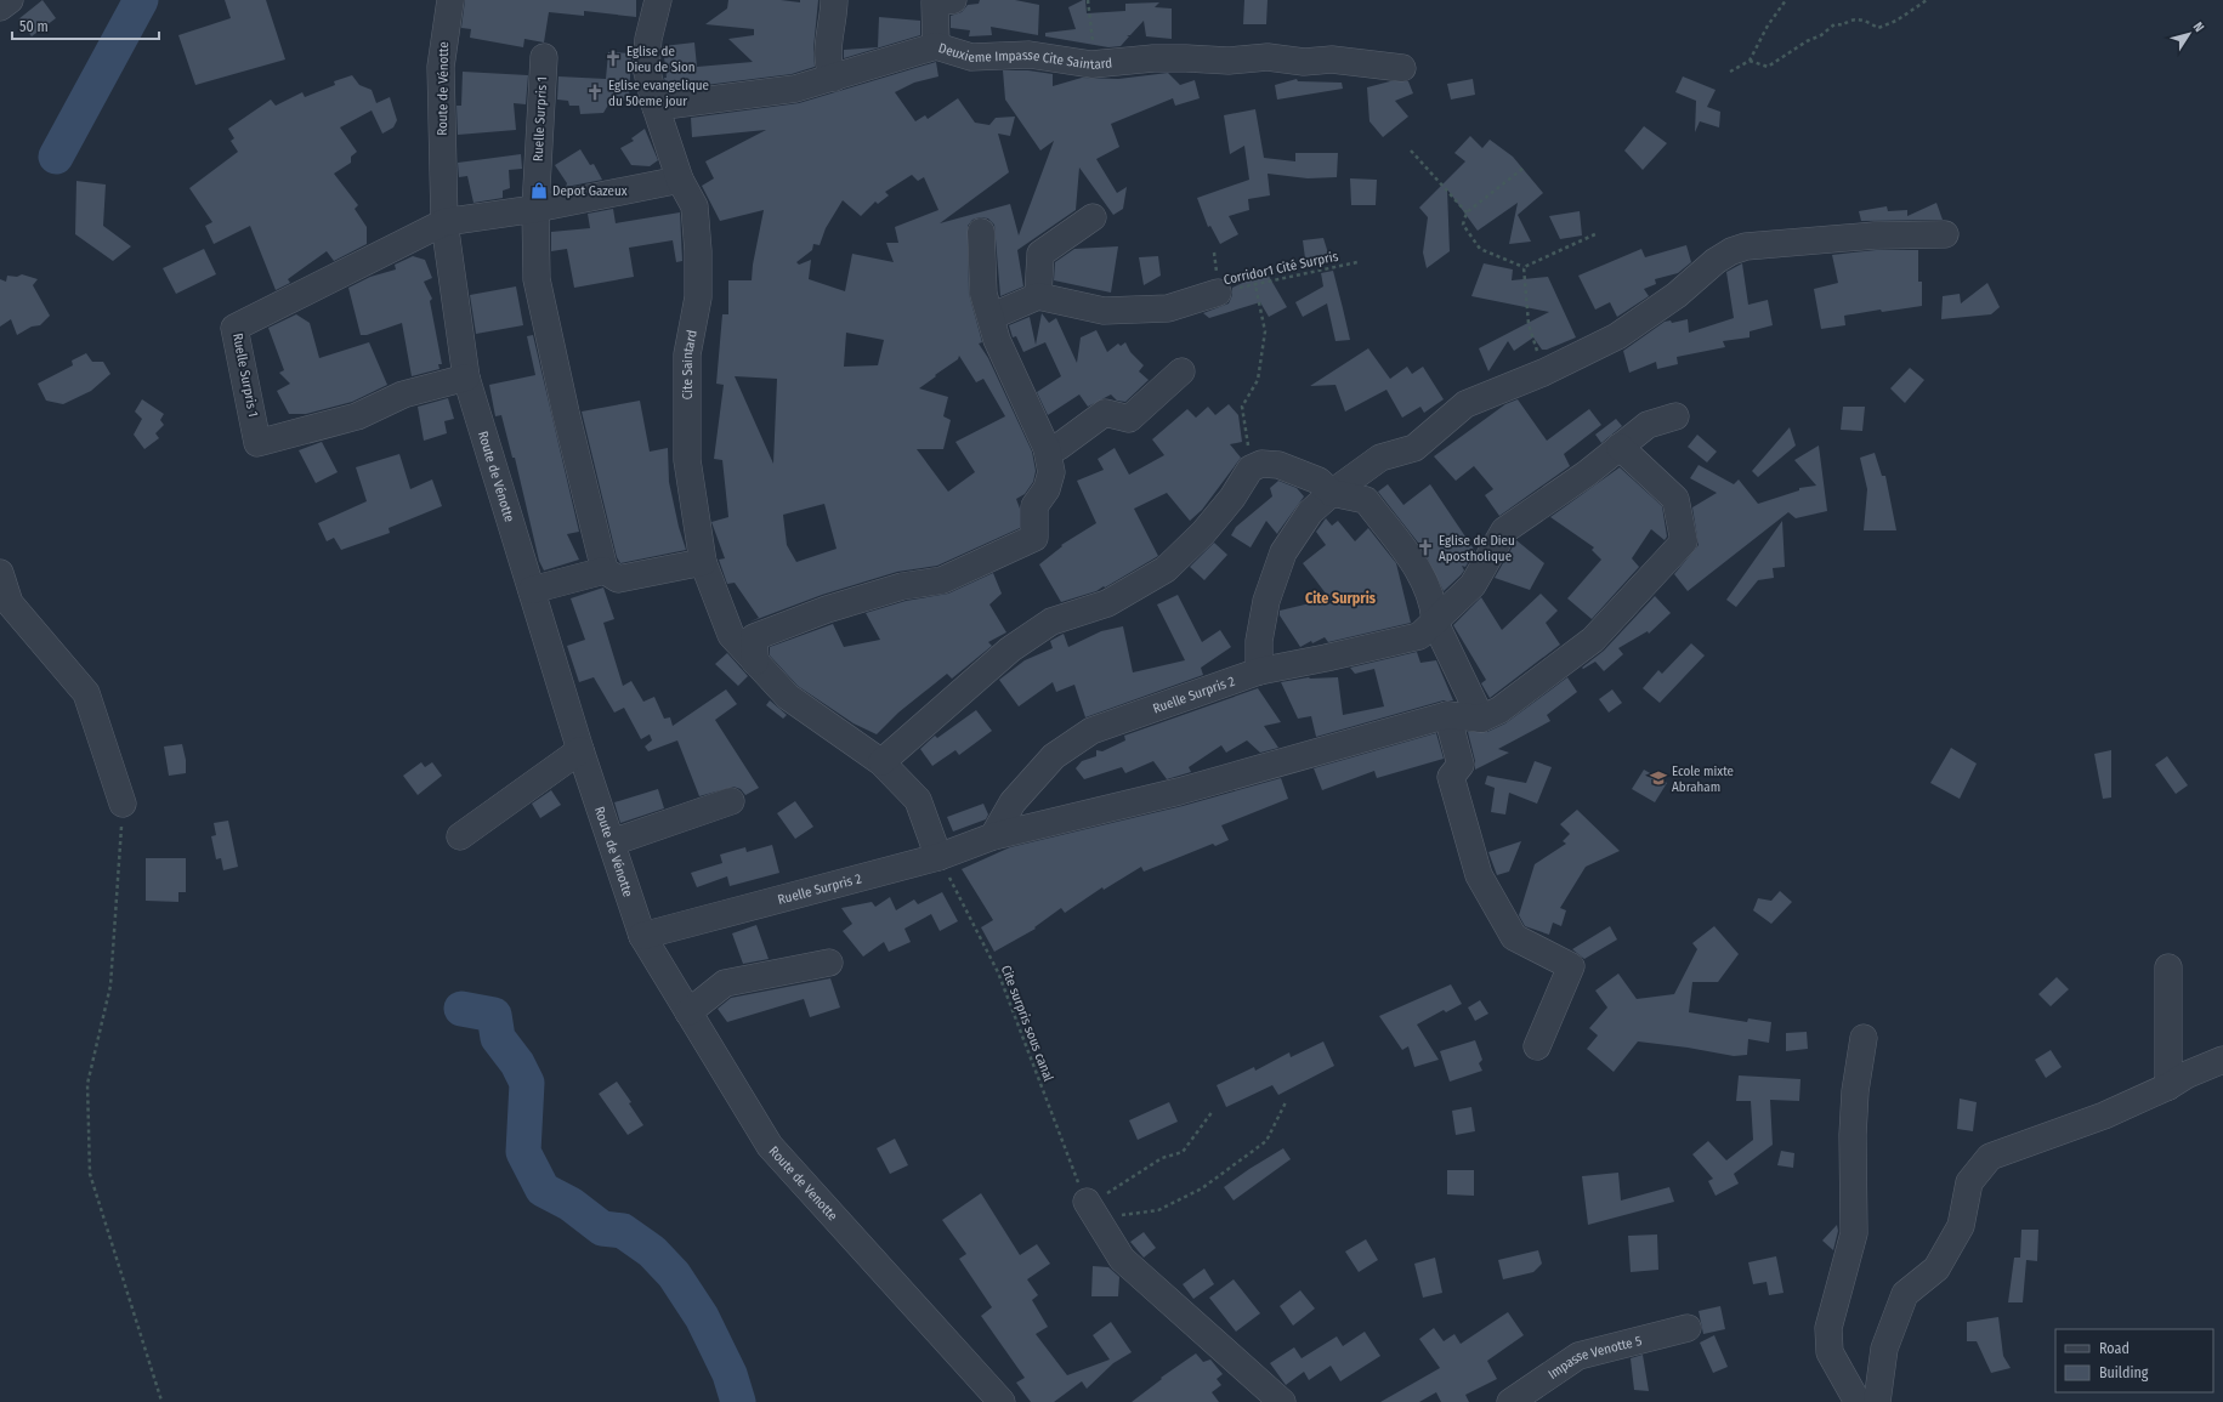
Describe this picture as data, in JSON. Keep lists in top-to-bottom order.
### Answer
{
  "streets": {
    "street": [
      "Deuxieme Impasse Cite Saintard",
      "Route de Vénotte",
      "Ruelle Surpris 1",
      "Cite Saintard",
      "Ruelle Surpris 2",
      "Route de Venotte",
      "Impasse Venotte 5"
    ],
    "path": ["Corridor1 Cité Surpris", "Cite surpris sous canal"]
  },
  "crossings": [
    ["Deuxieme Impasse Cite Saintard", "Cite Saintard"],
    ["Route de Vénotte", "Ruelle Surpris 1"],
    ["Route de Vénotte", "Ruelle Surpris 2"],
    ["Route de Vénotte", "Route de Venotte"],
    ["Ruelle Surpris 1", "Cite Saintard"],
    ["Cite Saintard", "Ruelle Surpris 2"],
    ["Cite Saintard", "Cite surpris sous canal"],
    ["Ruelle Surpris 2", "Cite surpris sous canal"],
    ["Ruelle Surpris 2", "Route de Venotte"]
  ],
  "districts": ["Cite Surpris"],
  "places": {
    "church": ["Eglise de Dieu de Sion", "Eglise evangelique du 50eme jour", "Eglise de Dieu Apostholique"],
    "shop": ["Depot Gazeux"],
    "school or university": ["Ecole mixte Abraham"]
  },
  "legend": ["Road", "Building"],
  "scale_bar": "50 m",
  "north": "top right"
}
